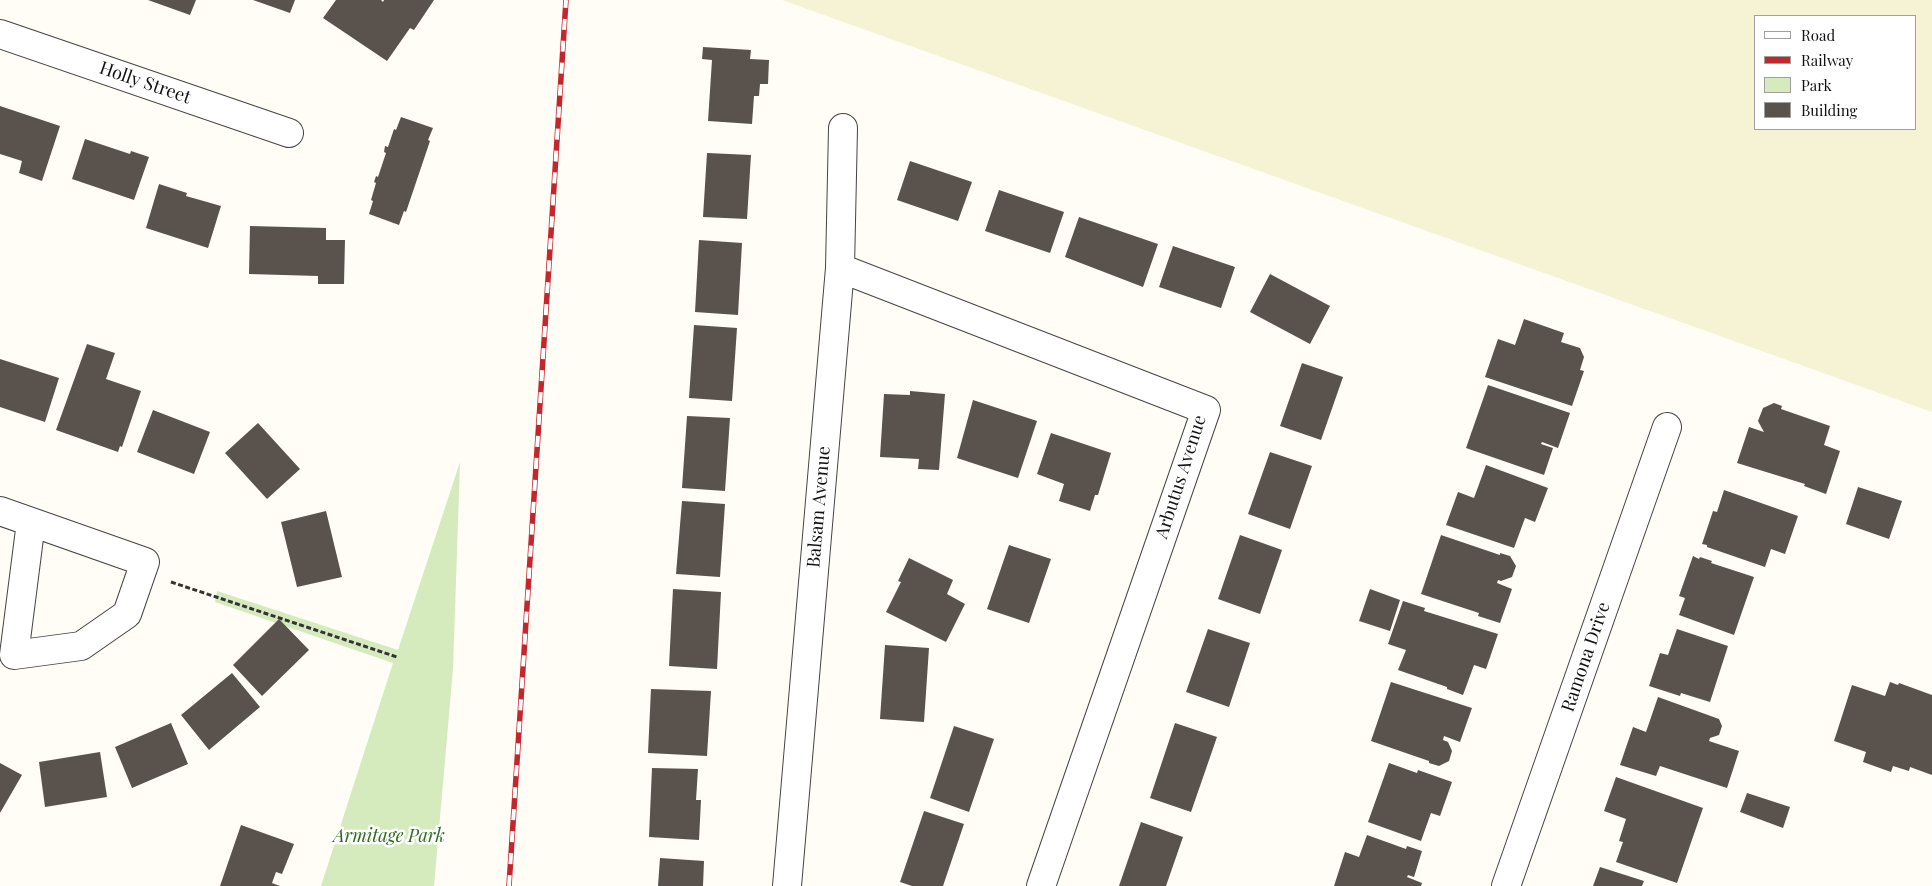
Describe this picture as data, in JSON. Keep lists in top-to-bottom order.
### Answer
{
  "streets": {
    "street": [
      "Holly Street",
      "Arbutus Avenue",
      "Balsam Avenue",
      "Ramona Drive"
    ]
  },
  "crossings": [
    ["Arbutus Avenue", "Balsam Avenue"]
  ],
  "parks": ["Armitage Park"],
  "legend": [
    "Road",
    "Railway",
    "Park",
    "Building"
  ]
}
